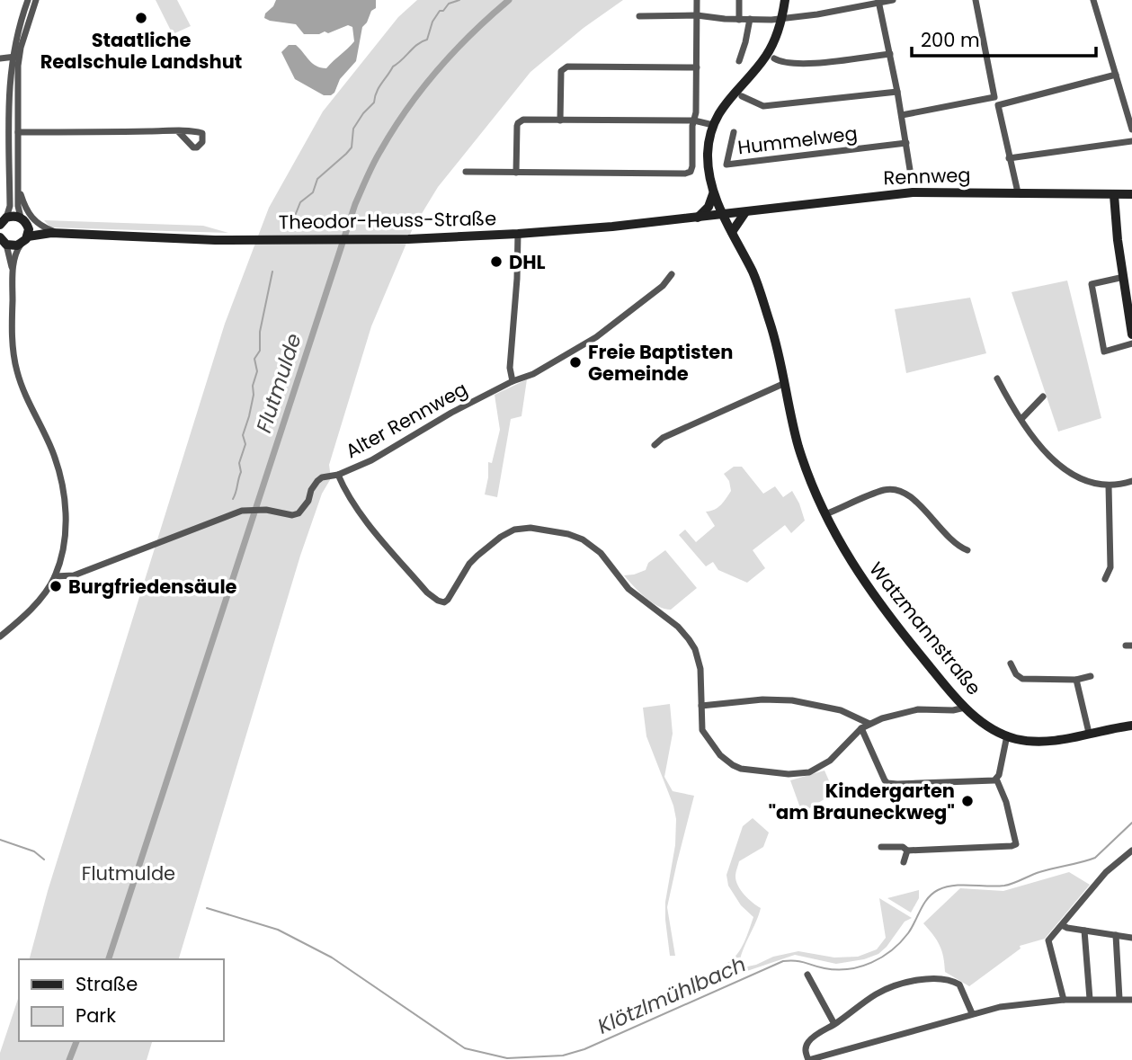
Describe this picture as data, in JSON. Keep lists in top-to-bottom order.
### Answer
{
  "streets": {
    "main road": ["Rennweg", "Theodor-Heuss-Straße", "Watzmannstraße"],
    "street": ["Hummelweg", "Alter Rennweg"]
  },
  "crossings": [
    ["Rennweg", "Theodor-Heuss-Straße"],
    ["Rennweg", "Watzmannstraße"],
    ["Theodor-Heuss-Straße", "Watzmannstraße"]
  ],
  "water": ["Flutmulde", "Klötzlmühlbach"],
  "parks": ["Flutmulde"],
  "places": [
    "Staatliche Realschule Landshut",
    "DHL",
    "Freie Baptisten Gemeinde",
    "Burgfriedensäule",
    "Kindergarten \"am Brauneckweg\""
  ],
  "legend": ["Straße", "Park"],
  "scale_bar": "200 m"
}
